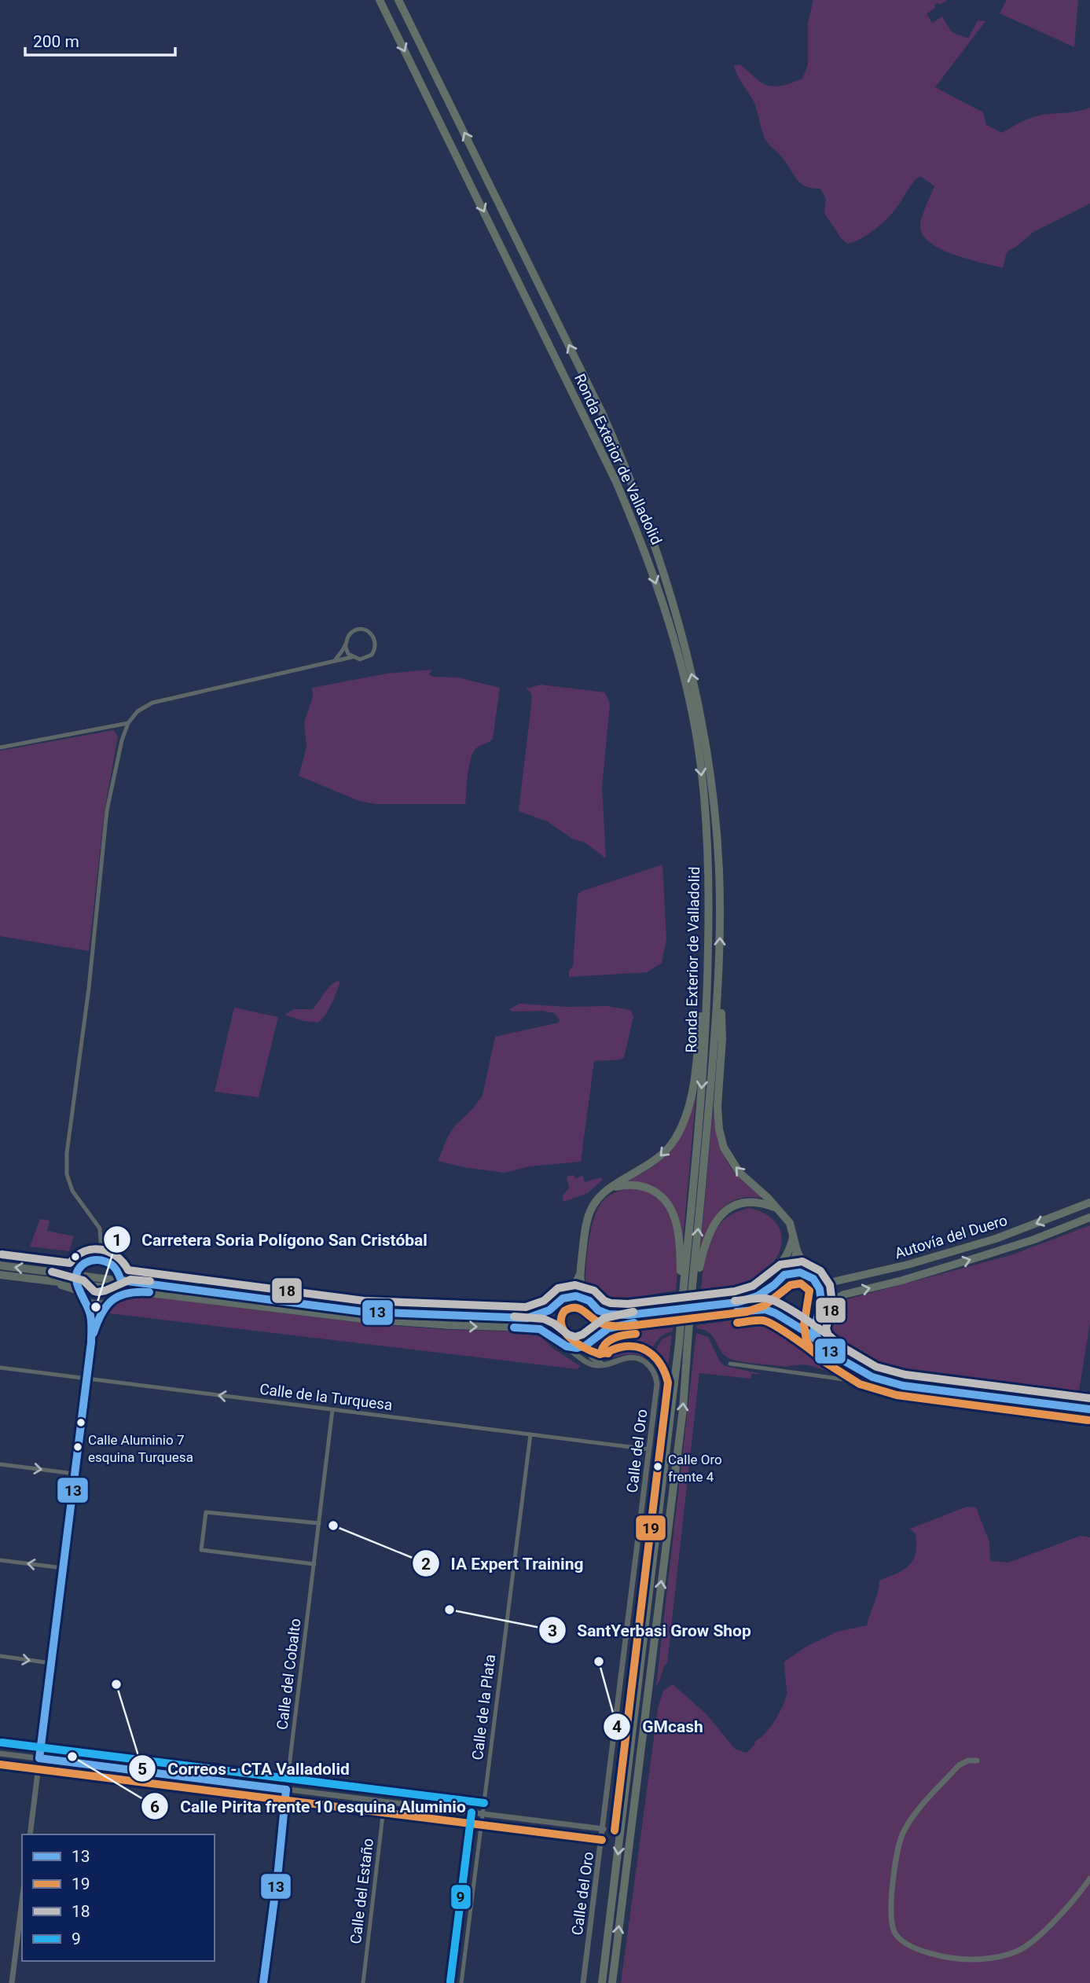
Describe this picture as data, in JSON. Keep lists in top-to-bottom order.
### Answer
{
  "streets": {
    "highway": ["Ronda Exterior de Valladolid", "Autovía del Duero"],
    "street": [
      "Calle de la Turquesa",
      "Calle del Oro",
      "Calle del Cobalto",
      "Calle de la Plata",
      "Calle del Estaño"
    ]
  },
  "crossings": [
    ["Calle de la Turquesa", "Calle del Oro"],
    ["Calle de la Turquesa", "Calle del Cobalto"],
    ["Calle de la Turquesa", "Calle de la Plata"]
  ],
  "one_way": ["Calle de la Turquesa"],
  "places": [
    "Carretera Soria Polígono San Cristóbal",
    "Calle Aluminio 7 esquina Turquesa",
    "Calle Oro frente 4",
    "IA Expert Training",
    "SantYerbasi Grow Shop",
    "GMcash",
    "Correos - CTA Valladolid",
    "Calle Pirita frente 10 esquina Aluminio"
  ],
  "lines": [
    "transit line 18",
    "transit line 13",
    "transit line 19",
    "transit line 9"
  ],
  "legend": [
    "13",
    "19",
    "18",
    "9"
  ],
  "scale_bar": "200 m"
}
